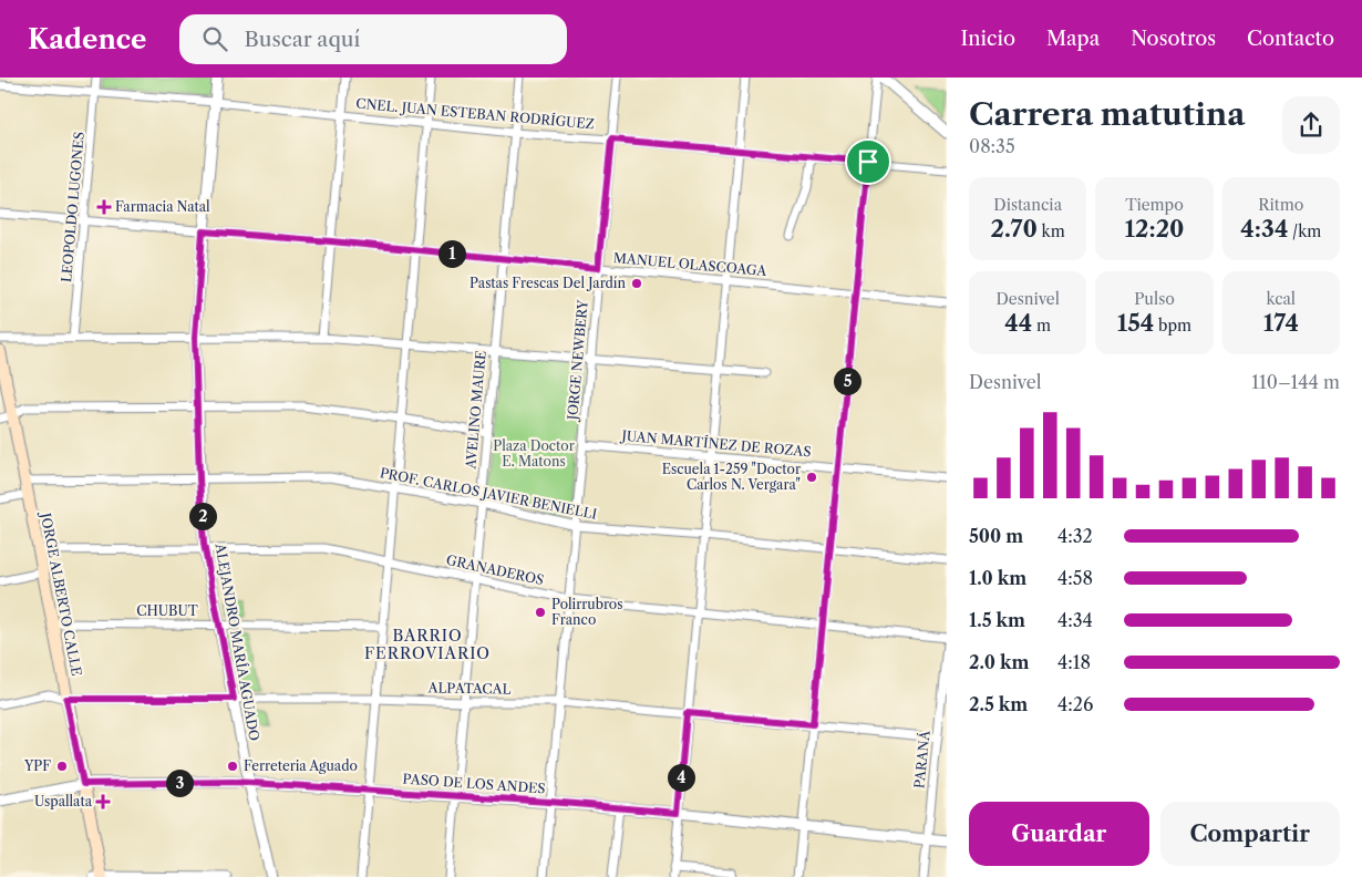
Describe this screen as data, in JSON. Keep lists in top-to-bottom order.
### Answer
{
  "streets": {
    "main road": ["JORGE ALBERTO CALLE"],
    "street": [
      "CNEL. JUAN ESTEBAN RODRÍGUEZ",
      "LEOPOLDO LUGONES",
      "MANUEL OLASCOAGA",
      "JORGE NEWBERY",
      "AVELINO MAURE",
      "JUAN MARTÍNEZ DE ROZAS",
      "PROF. CARLOS JAVIER BENIELLI",
      "GRANADEROS",
      "CHUBUT",
      "ALEJANDRO MARÍA AGUADO",
      "ALPATACAL",
      "PARANÁ",
      "PASO DE LOS ANDES"
    ]
  },
  "crossings": [
    ["CNEL. JUAN ESTEBAN RODRÍGUEZ", "LEOPOLDO LUGONES"],
    ["CNEL. JUAN ESTEBAN RODRÍGUEZ", "JORGE NEWBERY"],
    ["CNEL. JUAN ESTEBAN RODRÍGUEZ", "AVELINO MAURE"],
    ["CNEL. JUAN ESTEBAN RODRÍGUEZ", "ALEJANDRO MARÍA AGUADO"],
    ["LEOPOLDO LUGONES", "MANUEL OLASCOAGA"],
    ["MANUEL OLASCOAGA", "JORGE NEWBERY"],
    ["MANUEL OLASCOAGA", "AVELINO MAURE"],
    ["MANUEL OLASCOAGA", "ALEJANDRO MARÍA AGUADO"],
    ["JORGE NEWBERY", "JUAN MARTÍNEZ DE ROZAS"],
    ["JORGE NEWBERY", "PROF. CARLOS JAVIER BENIELLI"],
    ["JORGE NEWBERY", "GRANADEROS"],
    ["JORGE NEWBERY", "ALPATACAL"],
    ["JORGE NEWBERY", "PASO DE LOS ANDES"],
    ["AVELINO MAURE", "PROF. CARLOS JAVIER BENIELLI"],
    ["AVELINO MAURE", "GRANADEROS"],
    ["AVELINO MAURE", "ALPATACAL"],
    ["AVELINO MAURE", "PASO DE LOS ANDES"],
    ["PROF. CARLOS JAVIER BENIELLI", "JORGE ALBERTO CALLE"],
    ["PROF. CARLOS JAVIER BENIELLI", "ALEJANDRO MARÍA AGUADO"],
    ["GRANADEROS", "JORGE ALBERTO CALLE"],
    ["GRANADEROS", "ALEJANDRO MARÍA AGUADO"],
    ["JORGE ALBERTO CALLE", "CHUBUT"],
    ["JORGE ALBERTO CALLE", "ALPATACAL"],
    ["JORGE ALBERTO CALLE", "PASO DE LOS ANDES"],
    ["CHUBUT", "ALEJANDRO MARÍA AGUADO"],
    ["ALEJANDRO MARÍA AGUADO", "ALPATACAL"],
    ["ALEJANDRO MARÍA AGUADO", "PASO DE LOS ANDES"],
    ["ALPATACAL", "PARANÁ"],
    ["PARANÁ", "PASO DE LOS ANDES"]
  ],
  "districts": ["BARRIO FERROVIARIO"],
  "parks": ["Plaza Doctor E. Matons"],
  "places": {
    "health": ["Farmacia Natal", "Uspallata"],
    "other": [
      "Pastas Frescas Del Jardín",
      "Escuela 1-259 \"Doctor Carlos N. Vergara\"",
      "Polirrubros Franco",
      "YPF",
      "Ferreteria Aguado"
    ]
  },
  "page": {
    "header": "Kadence",
    "search": "Buscar aquí",
    "nav": [
      "Inicio",
      "Mapa",
      "Nosotros",
      "Contacto"
    ],
    "heading": ["Carrera matutina", "08:35"],
    "stats": [
      ["Distancia", "2.70 km"],
      ["Tiempo", "12:20"],
      ["Ritmo", "4:34 /km"],
      ["Desnivel", "44 m"],
      ["Pulso", "154 bpm"],
      ["kcal", "174"]
    ],
    "pins": [
      "1",
      "5",
      "2",
      "4",
      "3"
    ],
    "chart": ["Desnivel", "110–144 m"],
    "list": [
      {
        "name": "500 m",
        "note": "4:32"
      },
      {
        "name": "1.0 km",
        "note": "4:58"
      },
      {
        "name": "1.5 km",
        "note": "4:34"
      },
      {
        "name": "2.0 km",
        "note": "4:18"
      },
      {
        "name": "2.5 km",
        "note": "4:26"
      }
    ],
    "buttons": ["Guardar", "Compartir"]
  }
}
